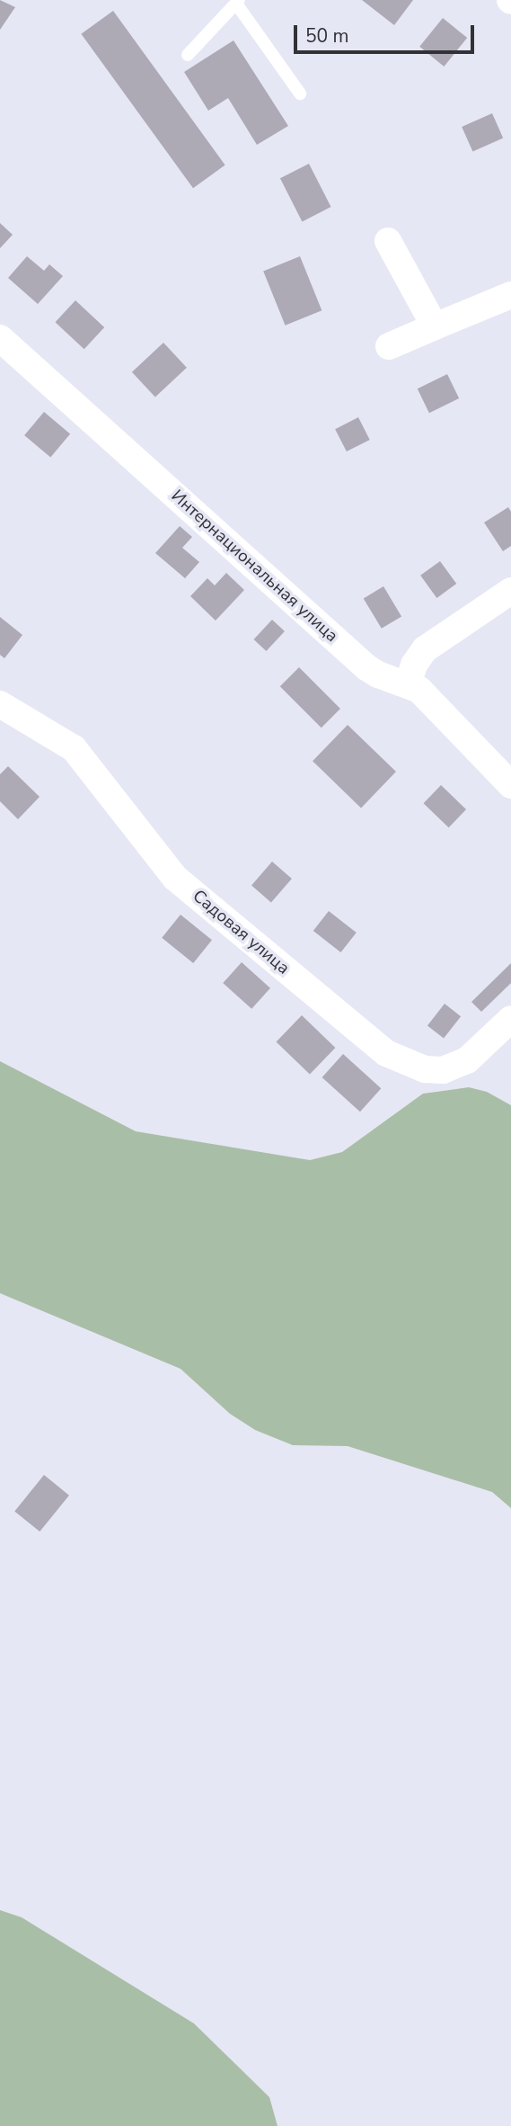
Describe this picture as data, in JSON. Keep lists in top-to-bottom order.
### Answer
{
  "streets": {
    "street": ["Интернациональная улица", "Садовая улица"]
  },
  "scale_bar": "50 m"
}
